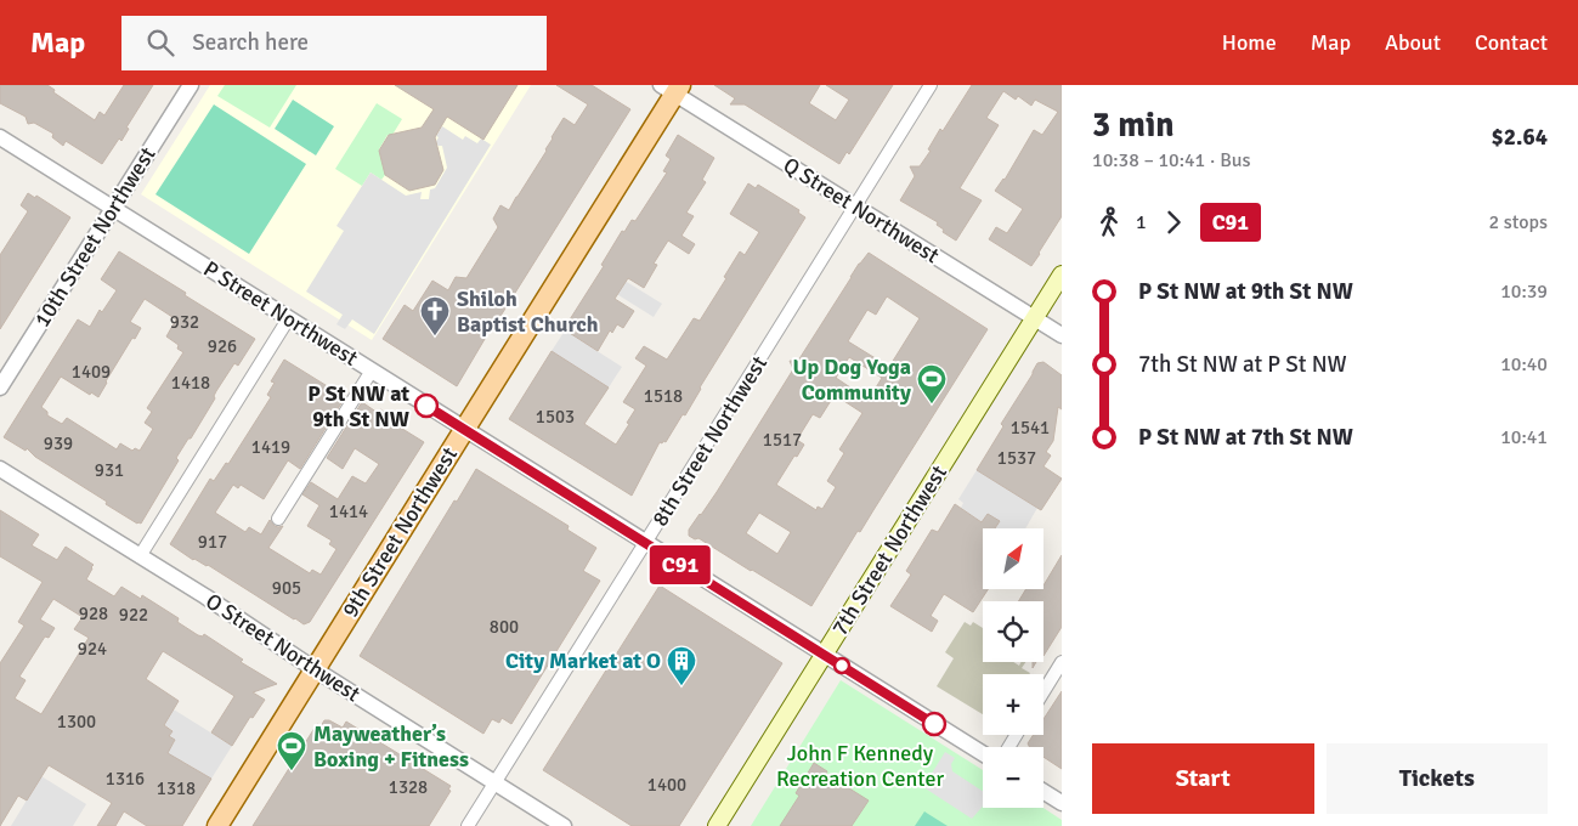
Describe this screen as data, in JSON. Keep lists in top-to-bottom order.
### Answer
{
  "streets": {
    "main road": ["9th Street Northwest", "7th Street Northwest"],
    "street": [
      "Q Street Northwest",
      "10th Street Northwest",
      "P Street Northwest",
      "8th Street Northwest",
      "O Street Northwest"
    ]
  },
  "crossings": [
    ["Q Street Northwest", "8th Street Northwest"],
    ["Q Street Northwest", "9th Street Northwest"],
    ["Q Street Northwest", "7th Street Northwest"],
    ["10th Street Northwest", "P Street Northwest"],
    ["P Street Northwest", "8th Street Northwest"],
    ["P Street Northwest", "9th Street Northwest"],
    ["P Street Northwest", "7th Street Northwest"],
    ["8th Street Northwest", "O Street Northwest"],
    ["9th Street Northwest", "O Street Northwest"]
  ],
  "parks": ["John F Kennedy Recreation Center"],
  "places": {
    "church": ["Shiloh Baptist Church"],
    "sports": ["Up Dog Yoga Community", "Mayweather’s Boxing + Fitness"],
    "other": ["P St NW at 9th St NW"],
    "building": ["City Market at O"]
  },
  "lines": ["bus line C91"],
  "house_numbers": [
    "932",
    "926",
    "1409",
    "1418",
    "1518",
    "1503",
    "1541",
    "1517",
    "939",
    "1419",
    "1537",
    "931",
    "1414",
    "917",
    "905",
    "928",
    "922",
    "800",
    "924",
    "1300",
    "1316",
    "1400",
    "1328",
    "1318"
  ],
  "north": "top right",
  "page": {
    "header": "Map",
    "search": "Search here",
    "nav": [
      "Home",
      "Map",
      "About",
      "Contact"
    ],
    "on_map": "C91",
    "heading": ["3 min", "10:38 – 10:41 · Bus", "$2.64"],
    "legs": ["1", "C91", "2 stops"],
    "list": [
      {
        "name": "P St NW at 9th St NW",
        "value": "10:39"
      },
      {
        "name": "7th St NW at P St NW",
        "value": "10:40"
      },
      {
        "name": "P St NW at 7th St NW",
        "value": "10:41"
      }
    ],
    "map_buttons": ["+", "−"],
    "buttons": ["Start", "Tickets"]
  }
}
